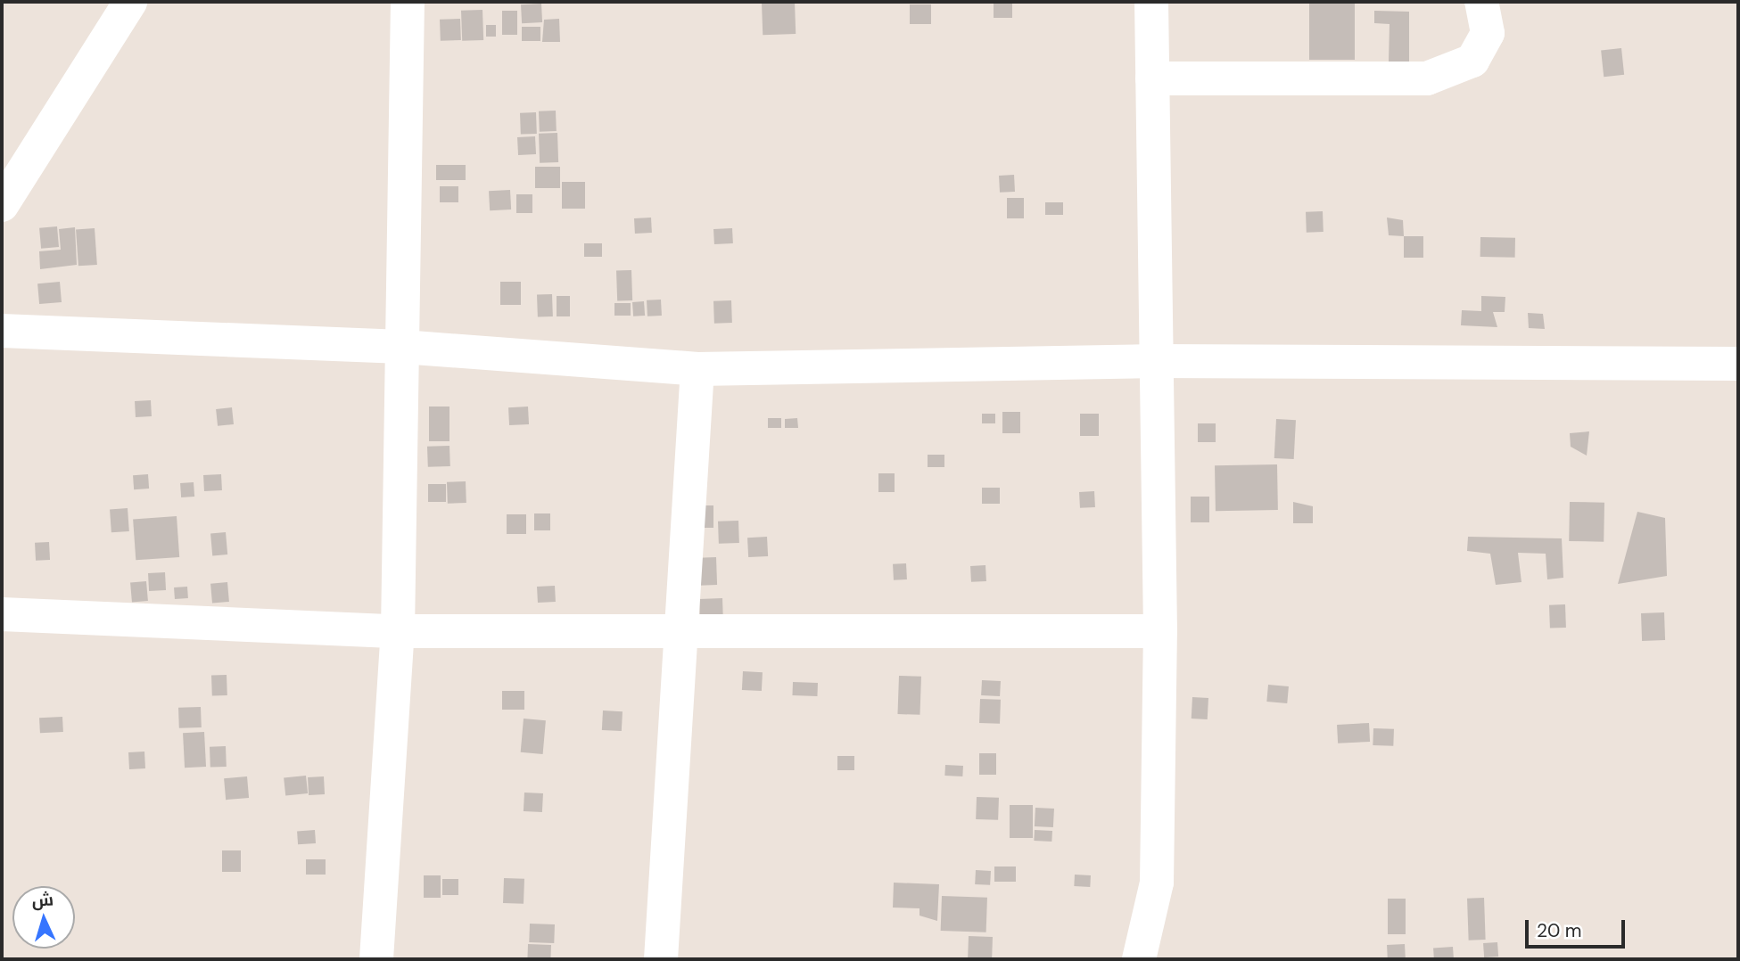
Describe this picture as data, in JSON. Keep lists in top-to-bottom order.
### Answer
{
  "scale_bar": "20 m",
  "north": "top"
}
